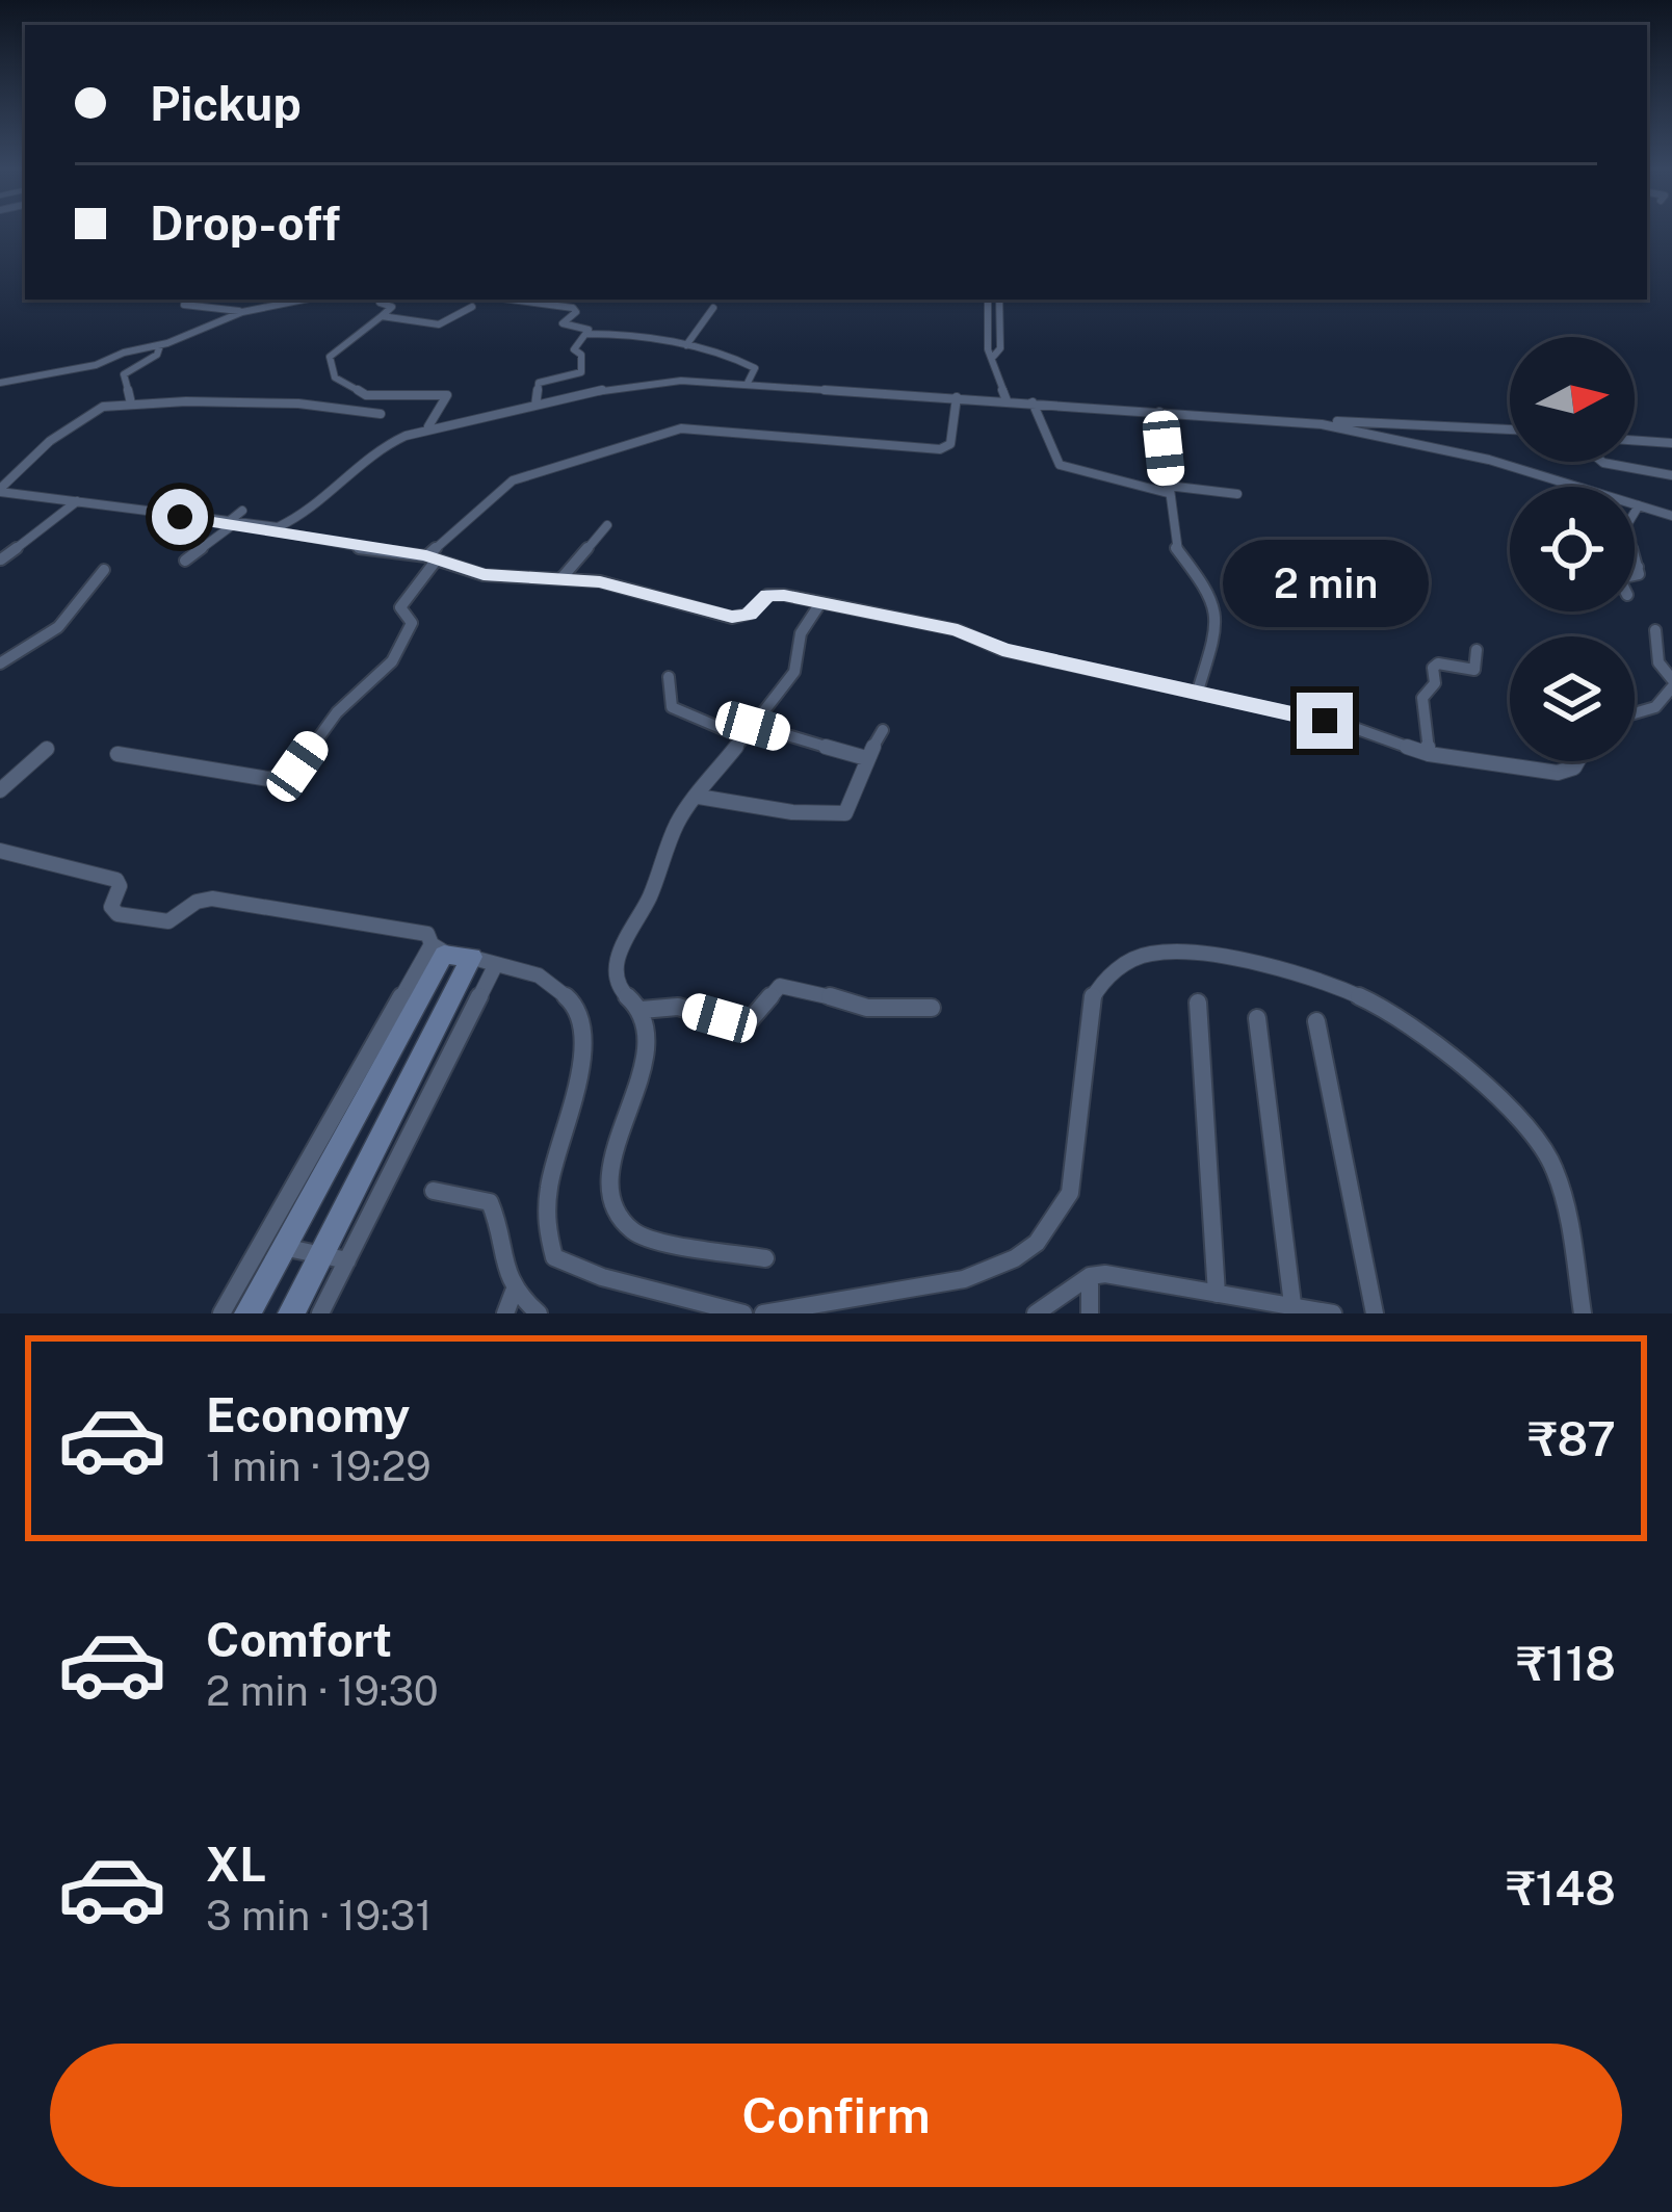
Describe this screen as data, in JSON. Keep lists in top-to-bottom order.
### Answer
{
  "north": "right",
  "page": {
    "banner": ["Pickup", "Drop-off"],
    "bubble": "2 min",
    "list": [
      {
        "name": "Economy",
        "note": "1 min · 19:29",
        "value": "₹87"
      },
      {
        "name": "Comfort",
        "note": "2 min · 19:30",
        "value": "₹118"
      },
      {
        "name": "XL",
        "note": "3 min · 19:31",
        "value": "₹148"
      }
    ],
    "buttons": "Confirm"
  }
}
